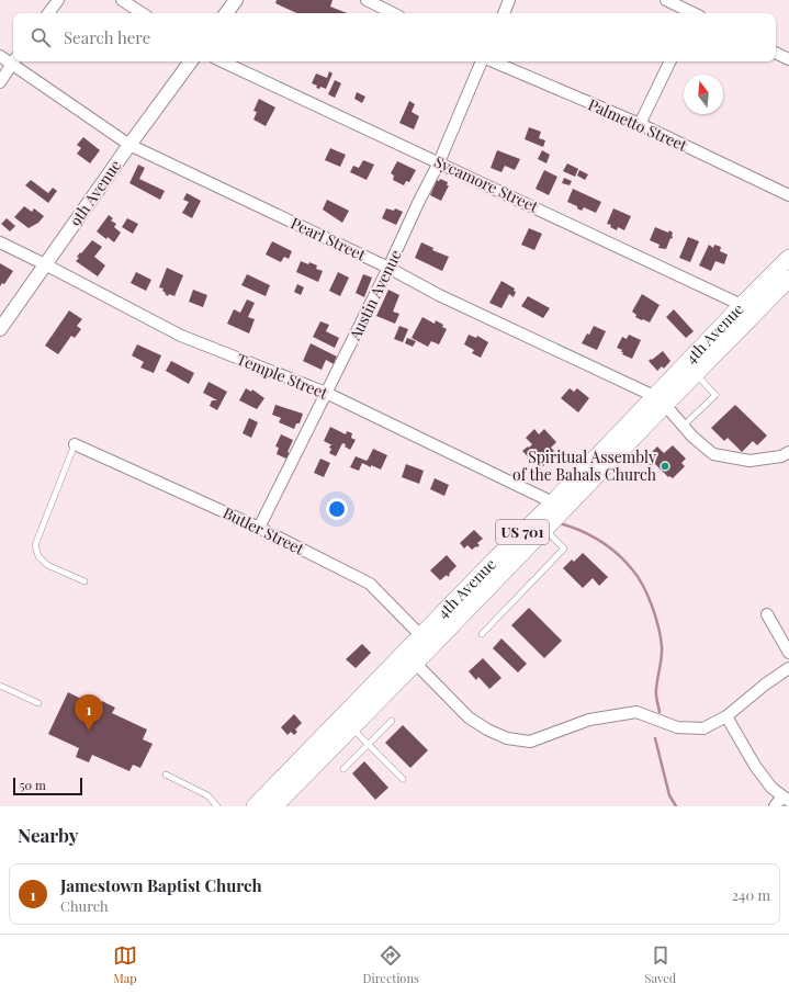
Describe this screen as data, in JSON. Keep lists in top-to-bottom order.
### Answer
{
  "streets": {
    "main road": ["4th Avenue", "US 701"],
    "street": [
      "Palmetto Street",
      "Sycamore Street",
      "9th Avenue",
      "Pearl Street",
      "Austin Avenue",
      "Temple Street",
      "Butler Street"
    ]
  },
  "crossings": [
    ["Sycamore Street", "Austin Avenue"],
    ["Sycamore Street", "4th Avenue"],
    ["9th Avenue", "Pearl Street"],
    ["9th Avenue", "Temple Street"],
    ["Pearl Street", "Austin Avenue"],
    ["Pearl Street", "4th Avenue"],
    ["Austin Avenue", "Temple Street"],
    ["Austin Avenue", "Butler Street"],
    ["4th Avenue", "Temple Street"],
    ["4th Avenue", "Butler Street"]
  ],
  "places": ["Spiritual Assembly of the Bahals Church"],
  "scale_bar": "50 m",
  "north": "top",
  "page": {
    "search": "Search here",
    "pins": "1",
    "scale": "50 m",
    "heading": "Nearby",
    "list": [
      {
        "mark": "1",
        "name": "Jamestown Baptist Church",
        "note": "Church",
        "value": "240 m"
      }
    ],
    "nav": ["Map", "Directions", "Saved"]
  }
}
